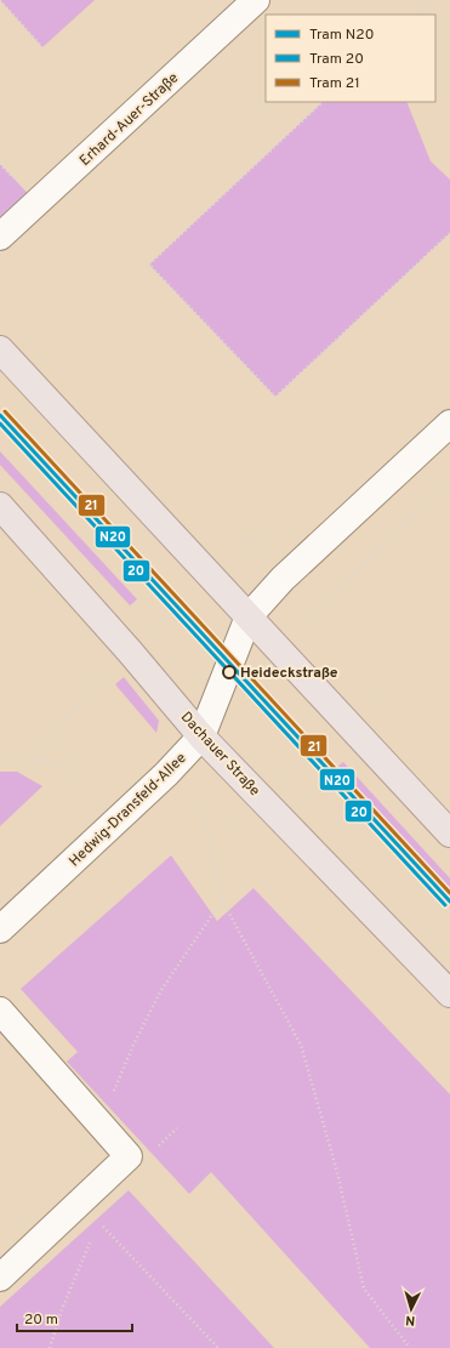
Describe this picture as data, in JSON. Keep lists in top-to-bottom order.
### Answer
{
  "streets": {
    "main road": ["Dachauer Straße"],
    "street": ["Erhard-Auer-Straße", "Hedwig-Dransfeld-Allee"]
  },
  "crossings": [
    ["Dachauer Straße", "Hedwig-Dransfeld-Allee"]
  ],
  "places": ["Heideckstraße"],
  "lines": ["tram line 21", "tram line N20", "tram line 20"],
  "legend": ["Tram N20", "Tram 20", "Tram 21"],
  "scale_bar": "20 m",
  "north": "bottom"
}
